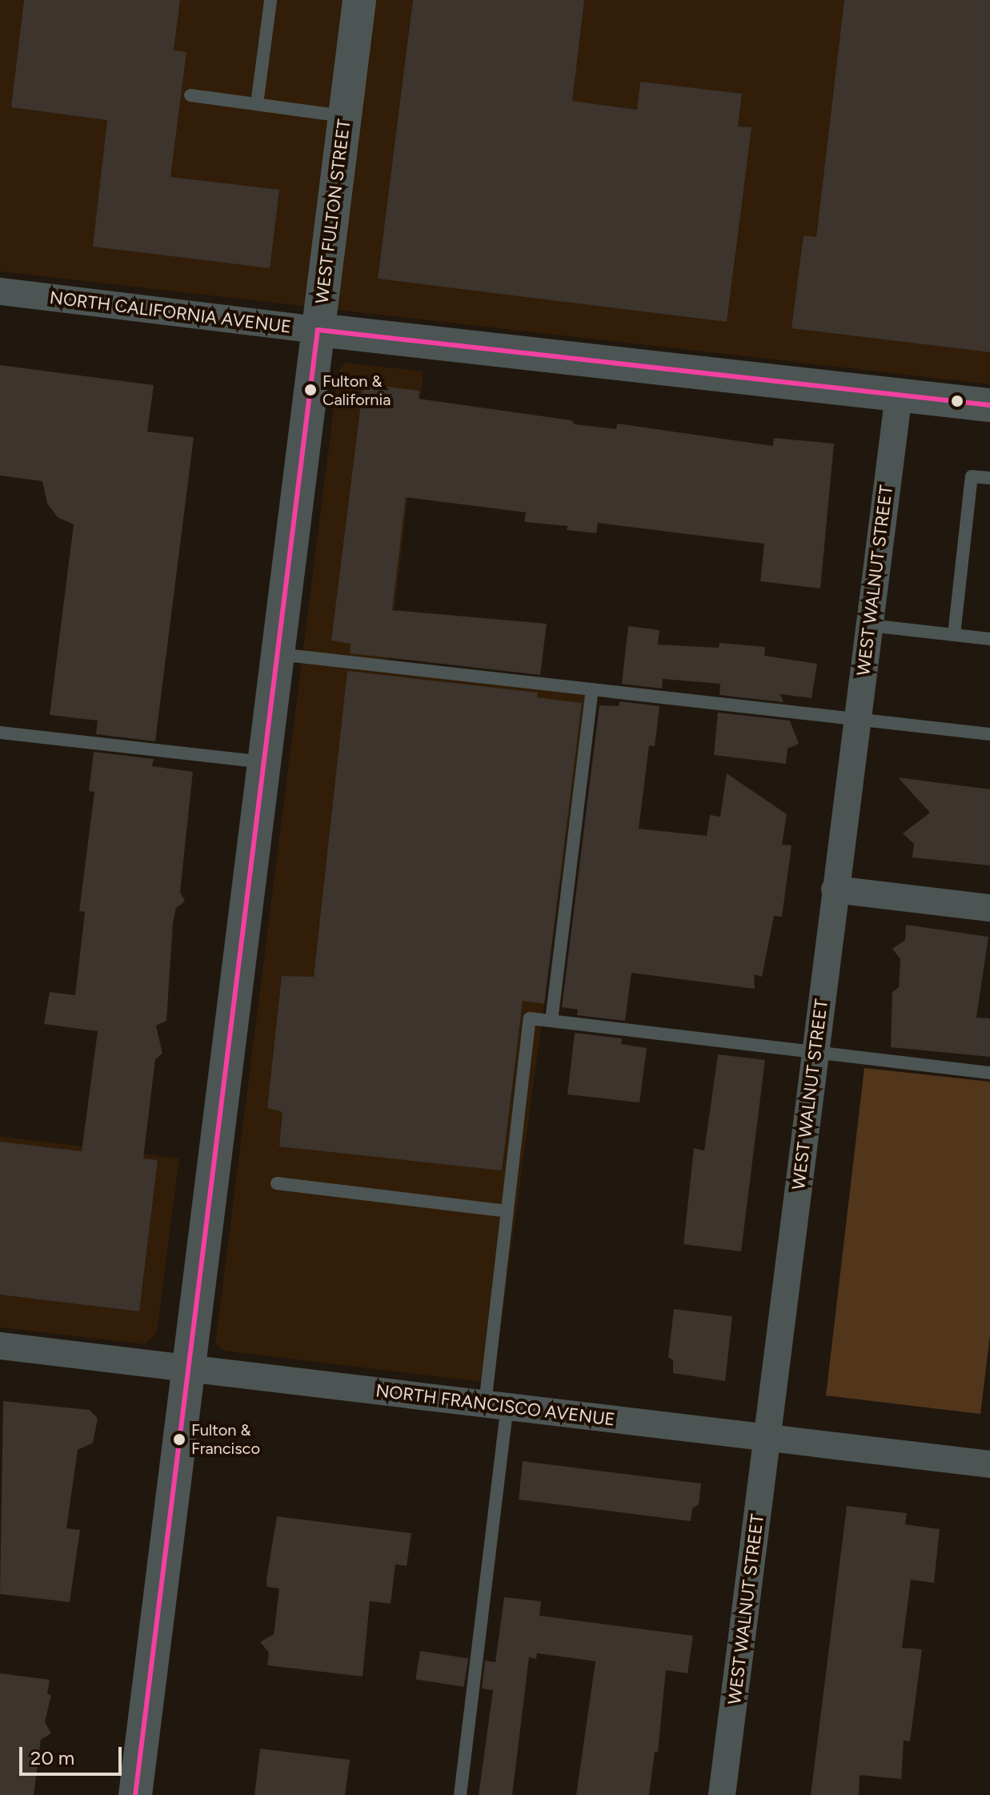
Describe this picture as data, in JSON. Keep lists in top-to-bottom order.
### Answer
{
  "streets": {
    "street": [
      "WEST FULTON STREET",
      "NORTH CALIFORNIA AVENUE",
      "WEST WALNUT STREET",
      "NORTH FRANCISCO AVENUE"
    ]
  },
  "crossings": [
    ["WEST FULTON STREET", "NORTH CALIFORNIA AVENUE"],
    ["WEST FULTON STREET", "NORTH FRANCISCO AVENUE"],
    ["NORTH CALIFORNIA AVENUE", "WEST WALNUT STREET"],
    ["WEST WALNUT STREET", "NORTH FRANCISCO AVENUE"]
  ],
  "places": ["Fulton & California", "Fulton & Francisco"],
  "scale_bar": "20 m"
}
